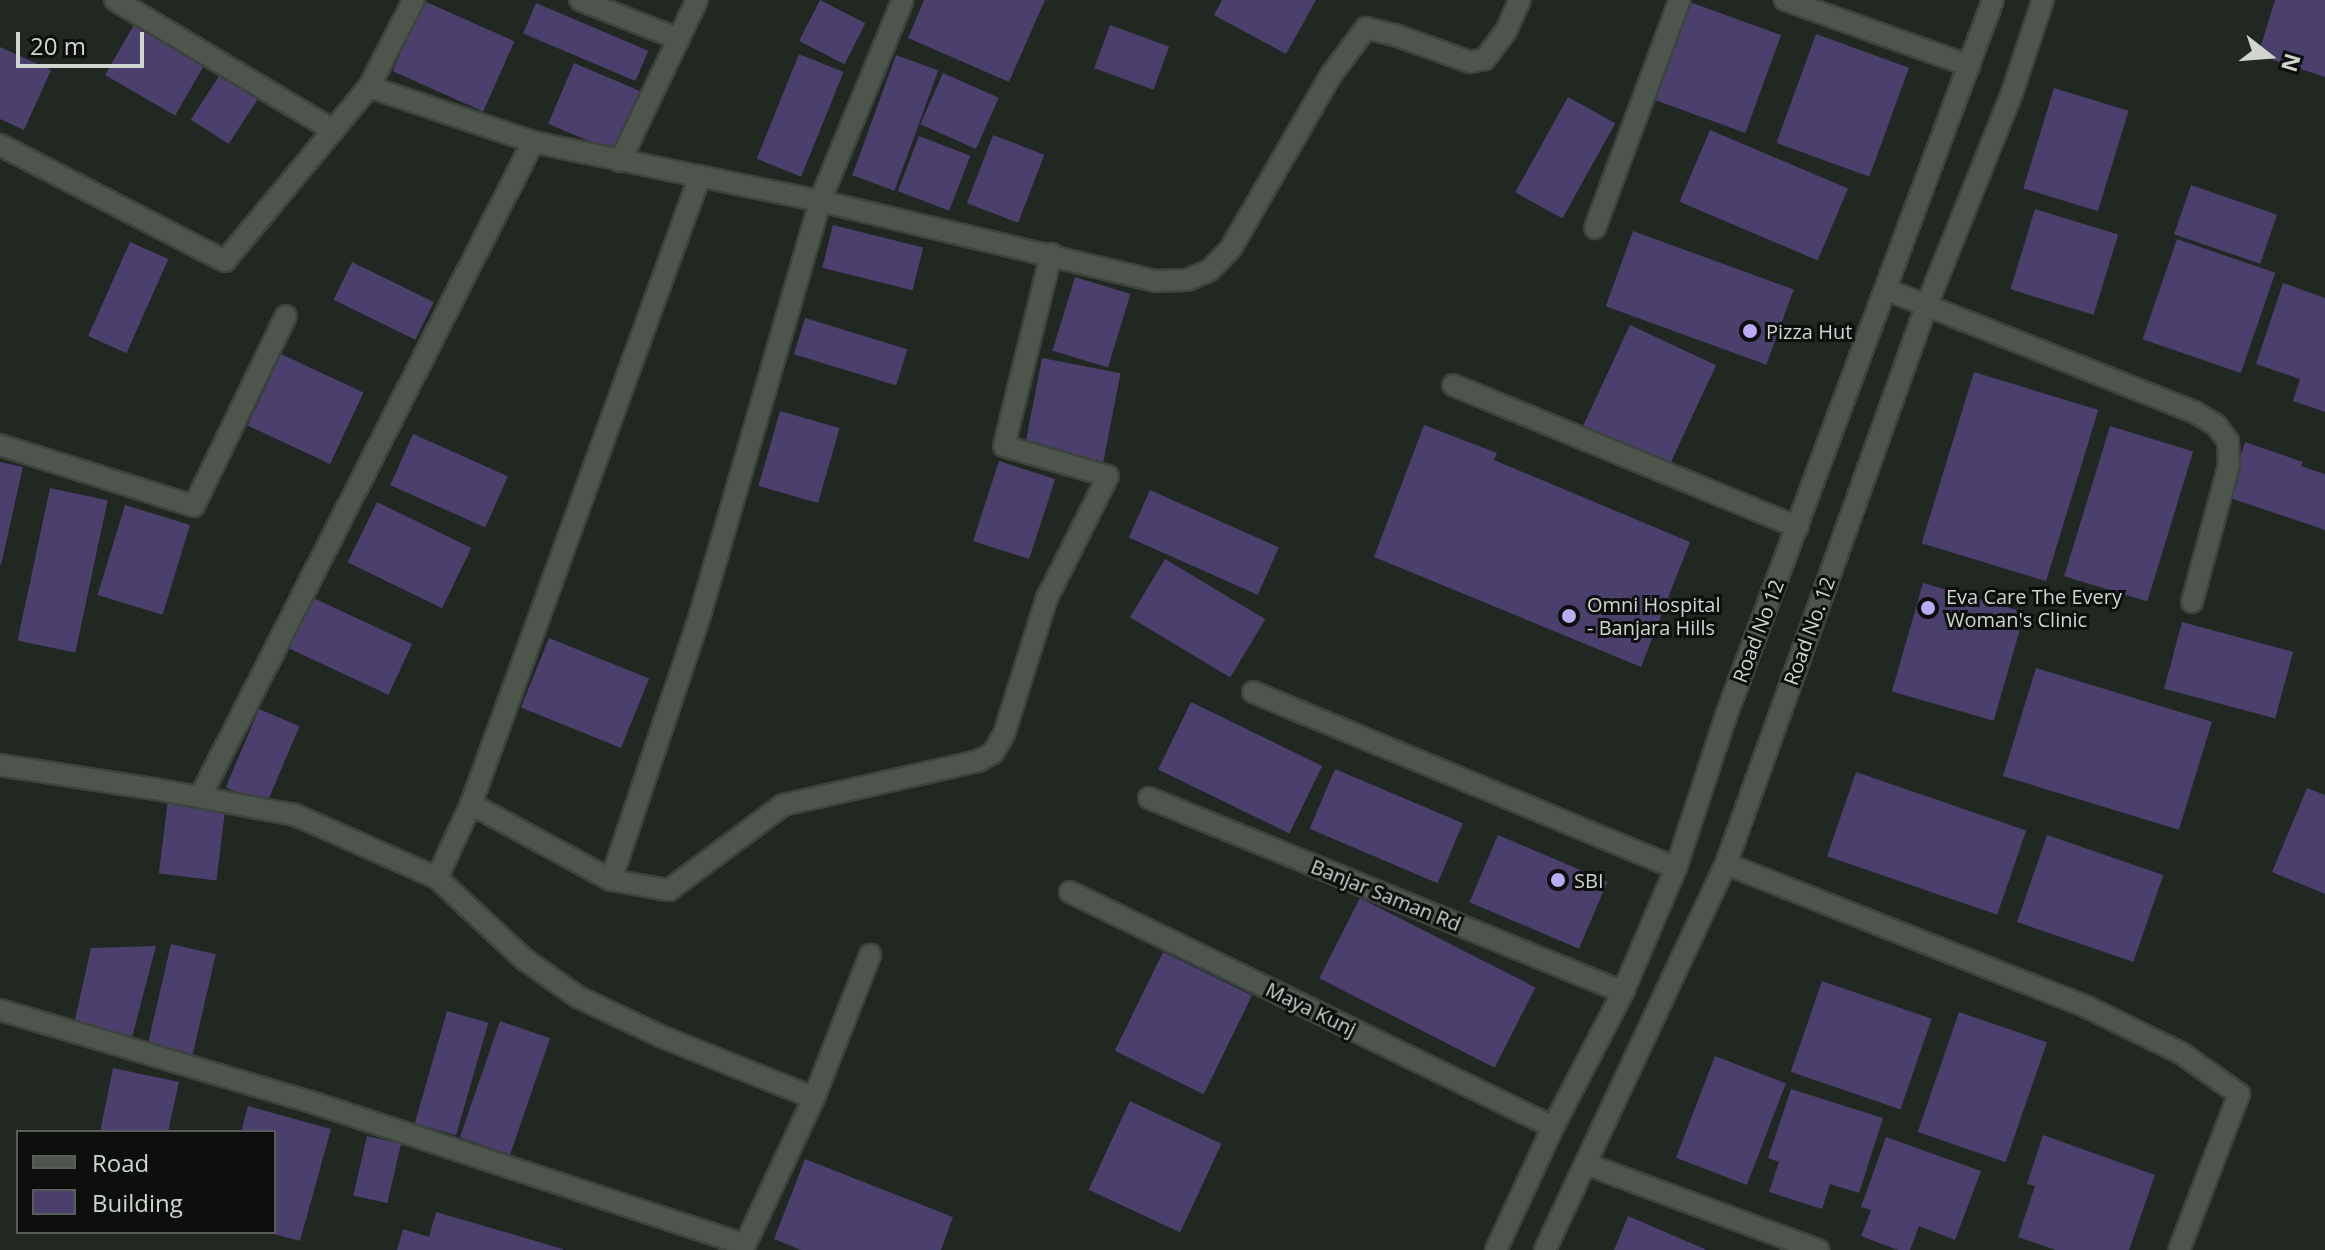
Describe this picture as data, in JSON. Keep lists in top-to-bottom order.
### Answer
{
  "streets": {
    "street": [
      "Road No 12",
      "Road No. 12",
      "Banjar Saman Rd",
      "Maya Kunj"
    ]
  },
  "crossings": [
    ["Road No 12", "Banjar Saman Rd"],
    ["Road No 12", "Maya Kunj"]
  ],
  "places": [
    "Pizza Hut",
    "Eva Care The Every Woman's Clinic",
    "Omni Hospital - Banjara Hills",
    "SBI"
  ],
  "legend": ["Road", "Building"],
  "scale_bar": "20 m",
  "north": "right"
}
